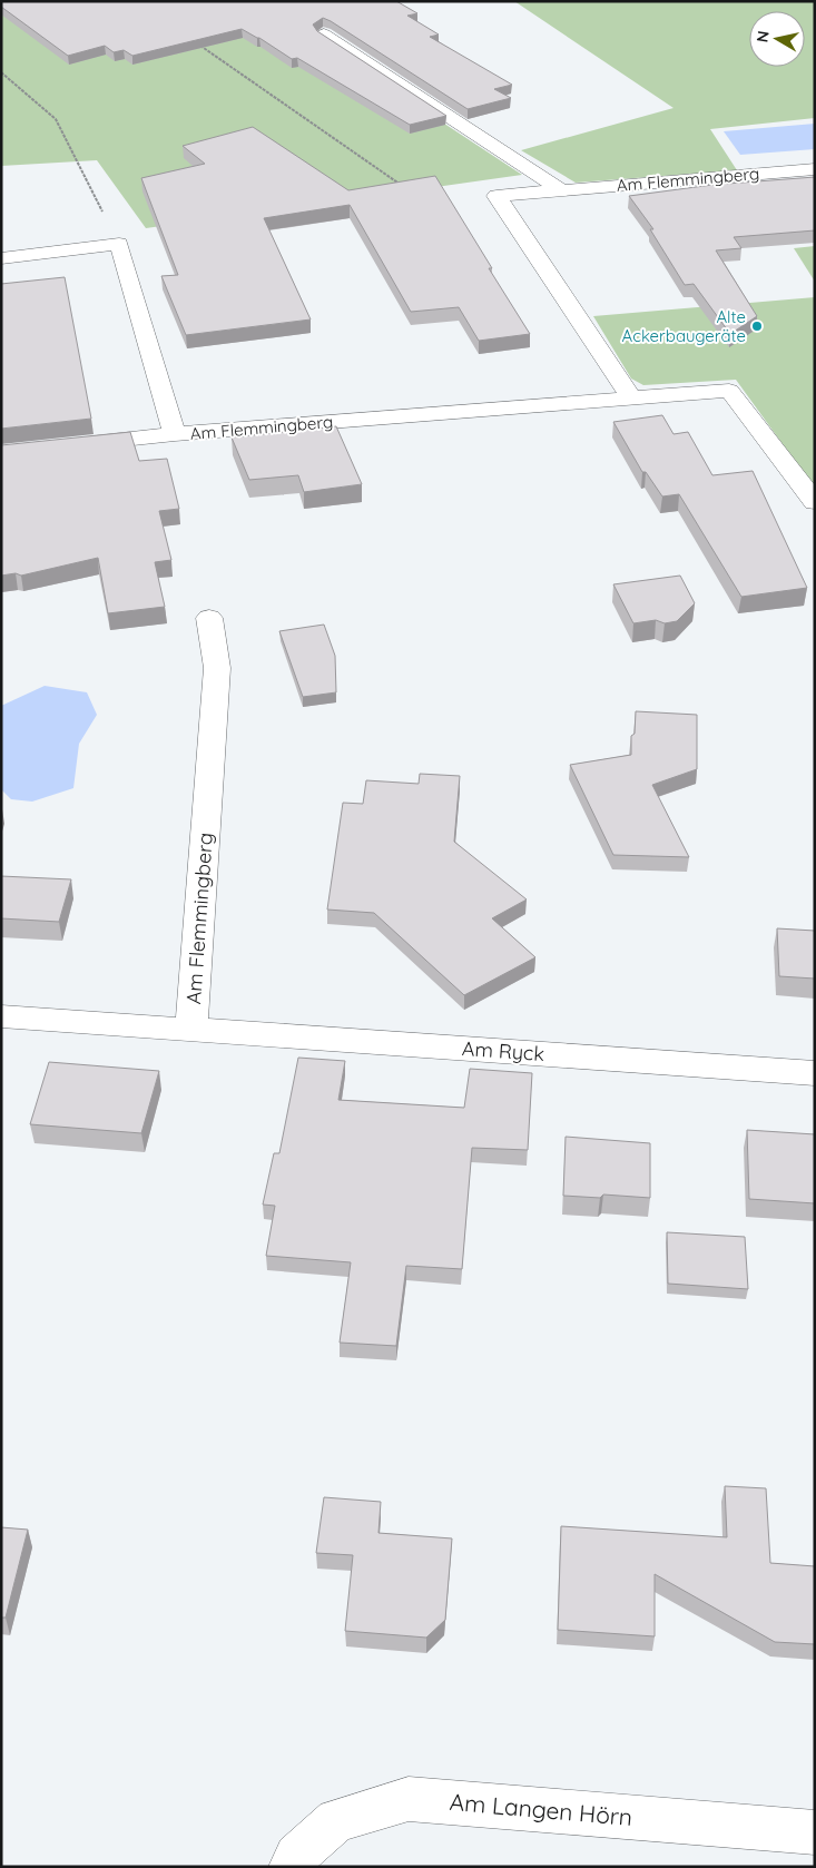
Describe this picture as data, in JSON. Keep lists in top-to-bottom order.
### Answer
{
  "streets": {
    "street": ["Am Flemmingberg", "Am Ryck", "Am Langen Hörn"]
  },
  "crossings": [
    ["Am Flemmingberg", "Am Ryck"]
  ],
  "places": ["Alte Ackerbaugeräte"],
  "north": "left"
}
